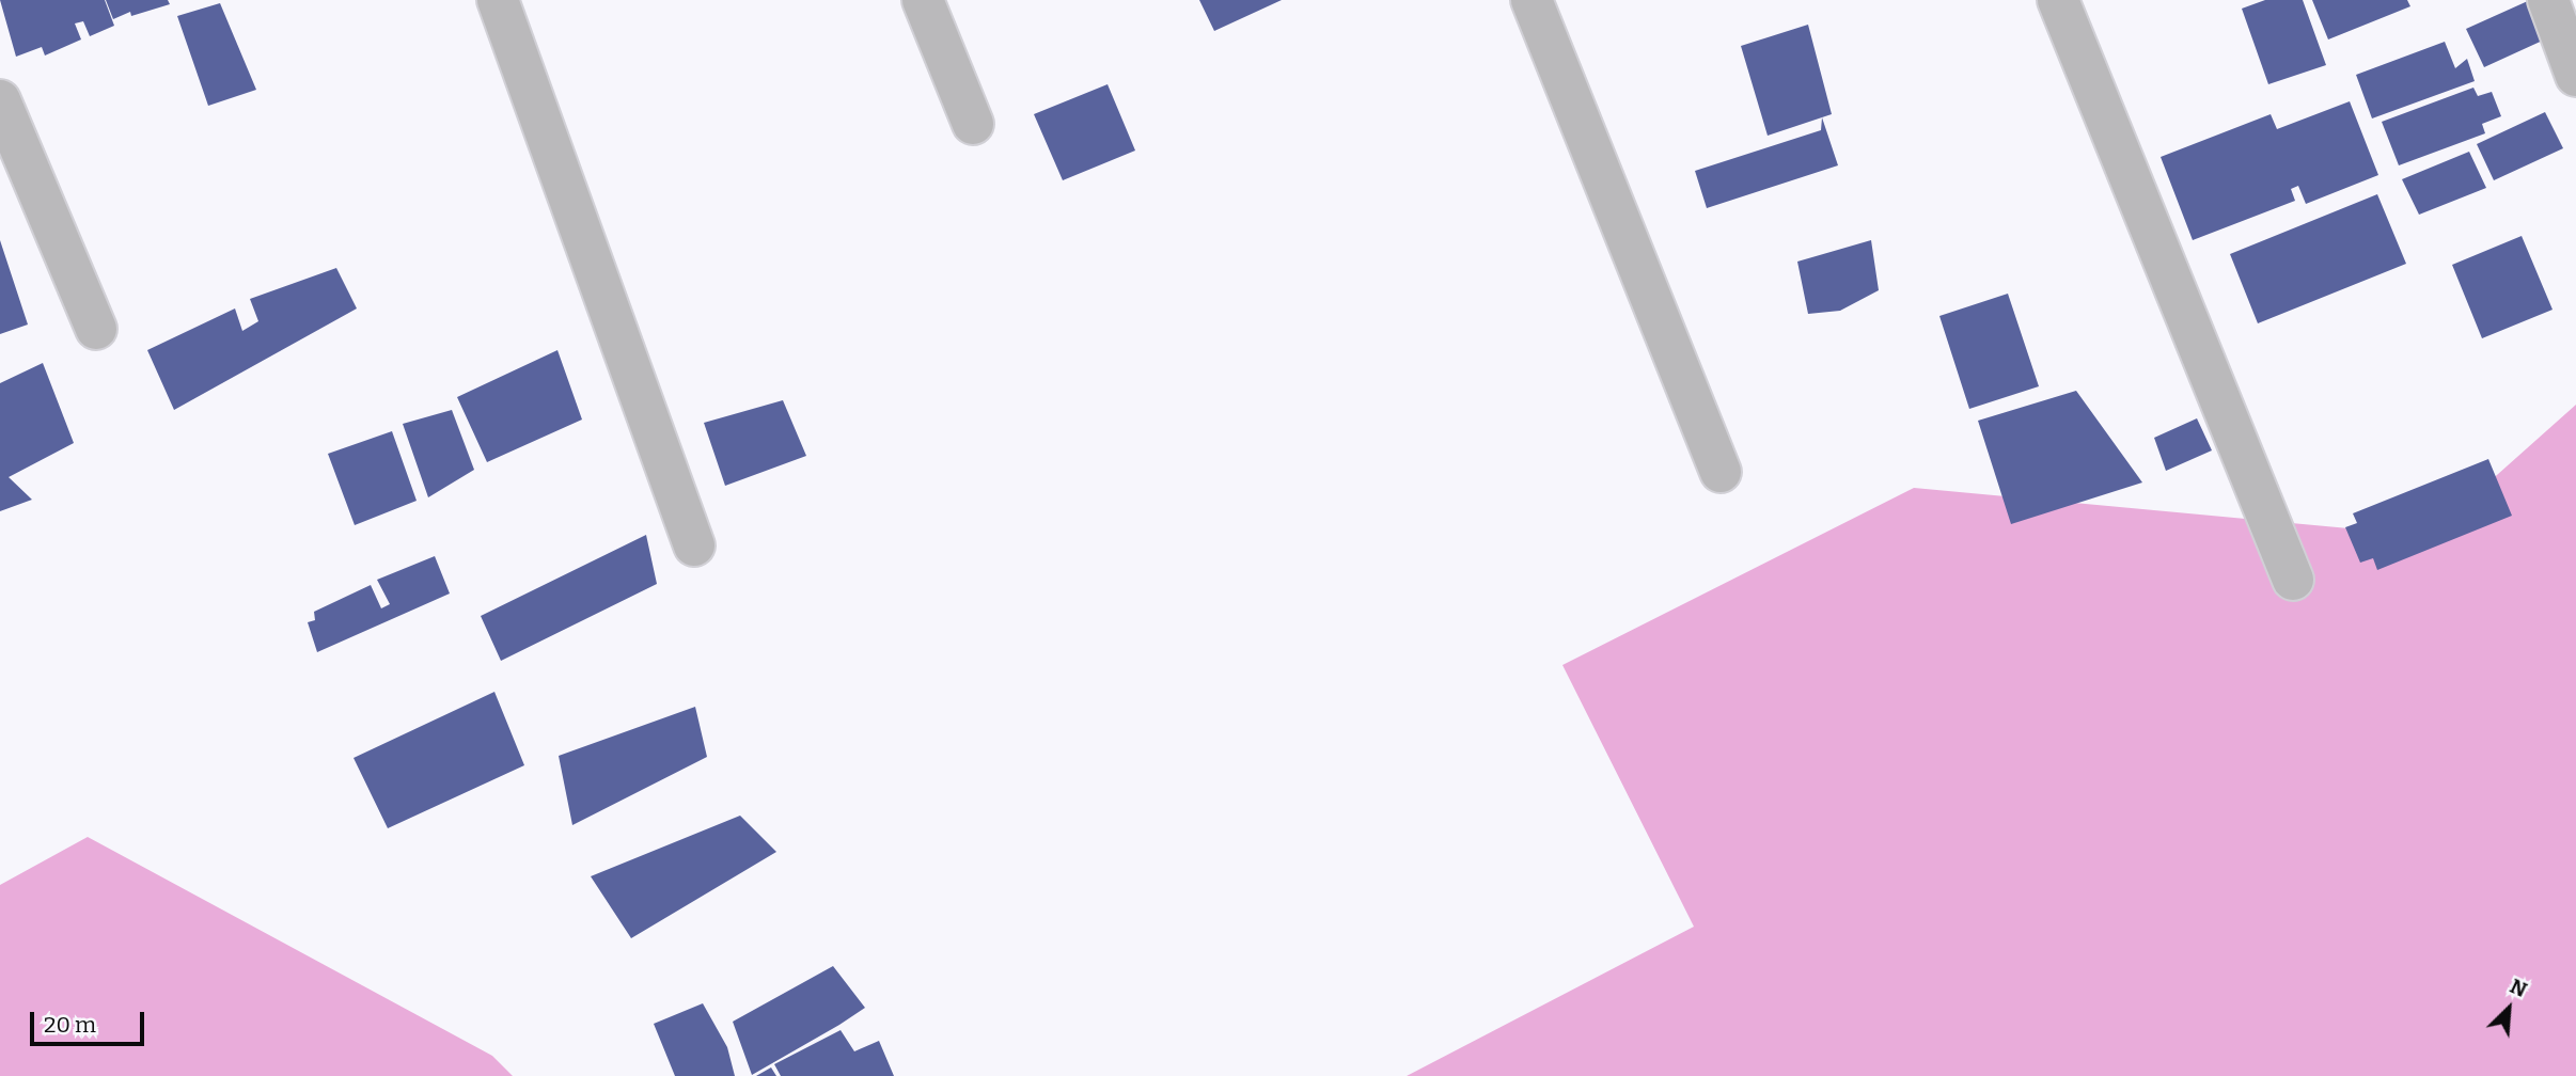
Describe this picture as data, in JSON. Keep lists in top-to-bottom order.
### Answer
{
  "scale_bar": "20 m",
  "north": "top right"
}
